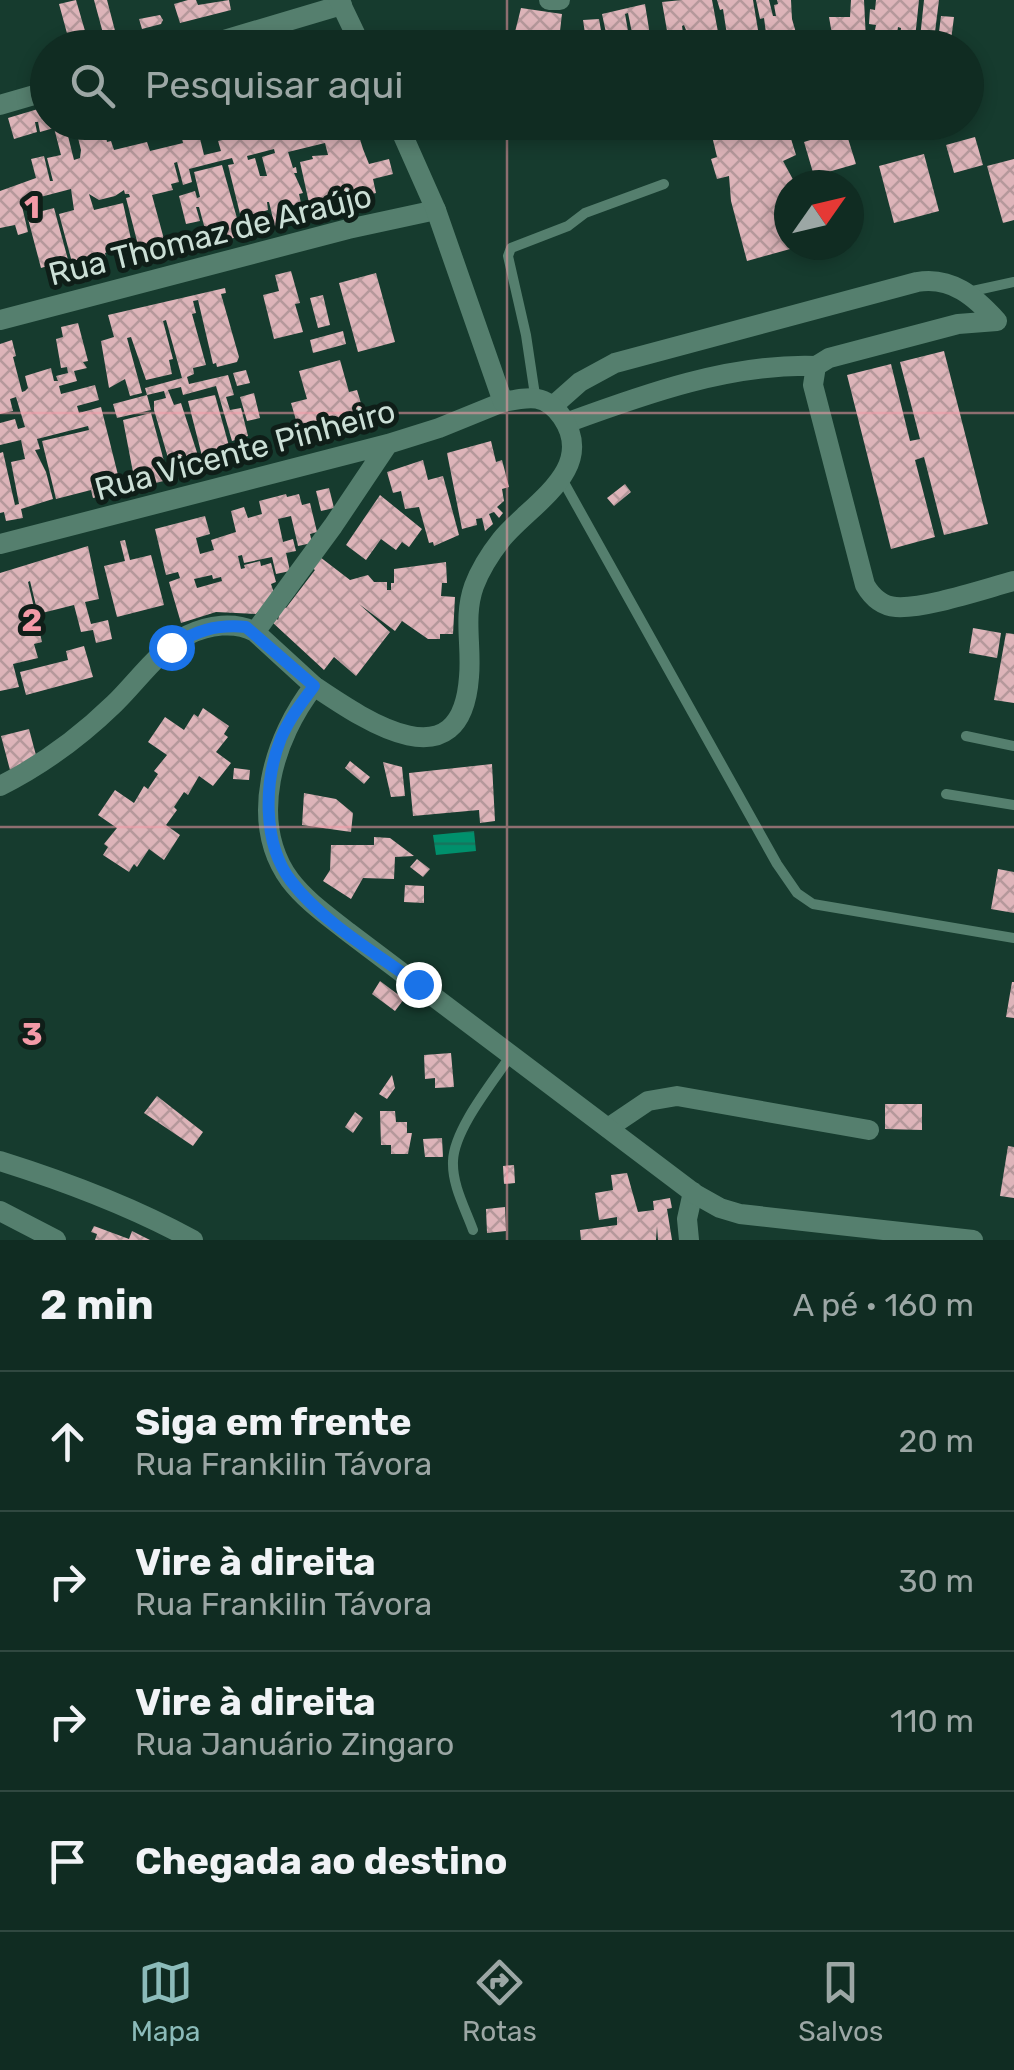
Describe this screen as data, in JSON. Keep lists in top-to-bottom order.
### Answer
{
  "streets": {
    "street": ["Rua Thomaz de Araújo", "Rua Vicente Pinheiro"]
  },
  "north": "top right",
  "page": {
    "search": "Pesquisar aqui",
    "heading": ["2 min", "A pé · 160 m"],
    "list": [
      ["Siga em frente", "Rua Frankilin Távora", "20 m"],
      ["Vire à direita", "Rua Frankilin Távora", "30 m"],
      ["Vire à direita", "Rua Januário Zingaro", "110 m"],
      "Chegada ao destino"
    ],
    "nav": ["Mapa", "Rotas", "Salvos"]
  },
  "grid": {
    "rows": ["1", "2", "3"]
  }
}
